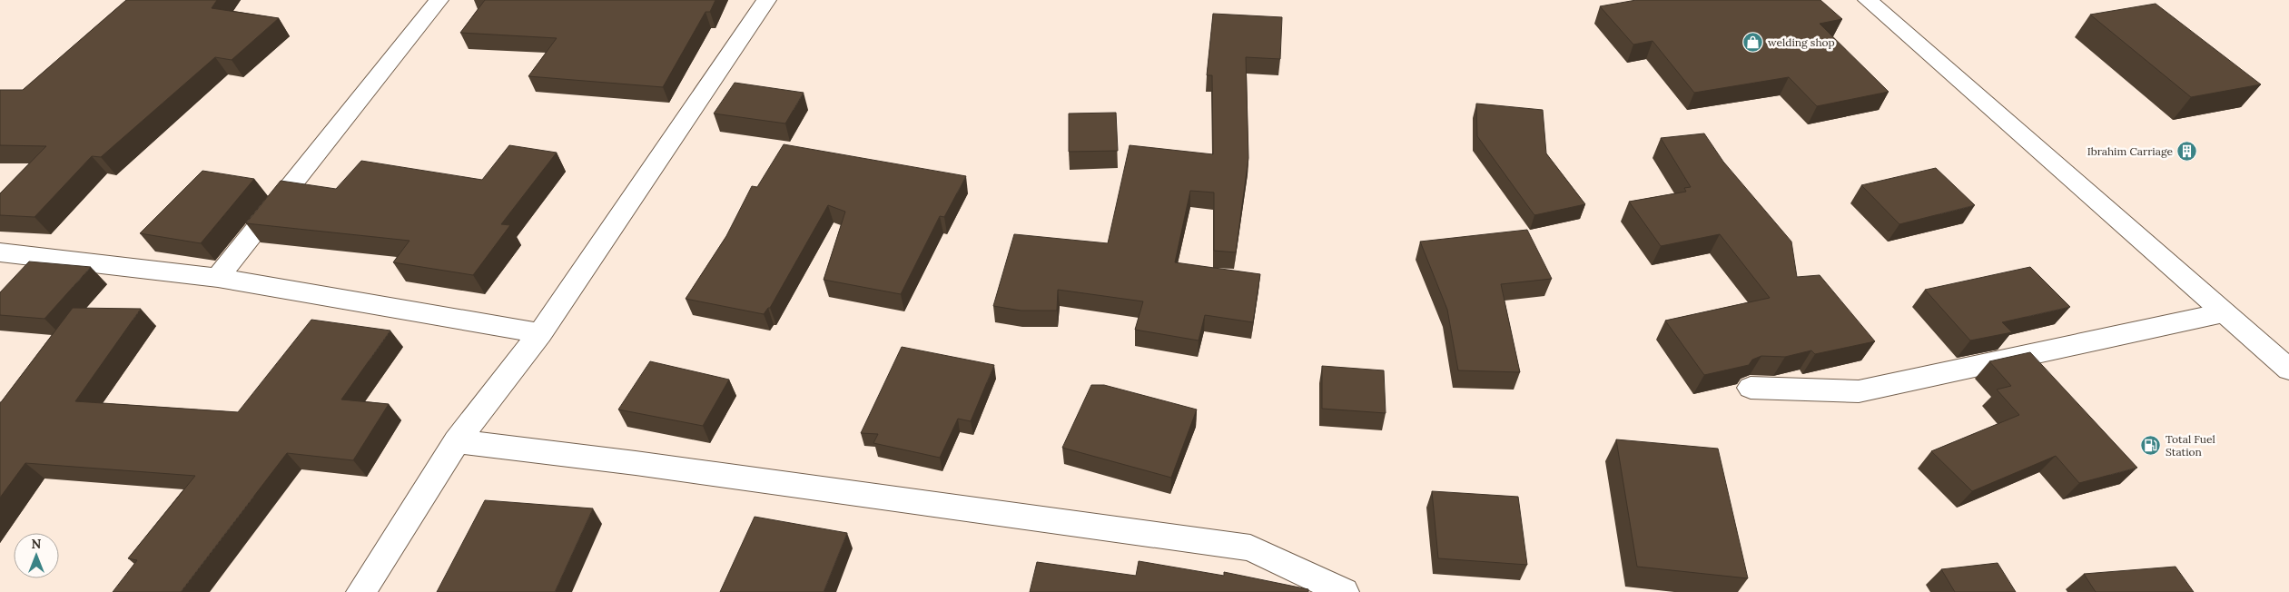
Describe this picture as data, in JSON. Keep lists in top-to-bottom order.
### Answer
{
  "places": {
    "shop": ["welding shop"],
    "building": ["Ibrahim Carriage"],
    "fuel station": ["Total Fuel Station"]
  },
  "north": "top"
}
